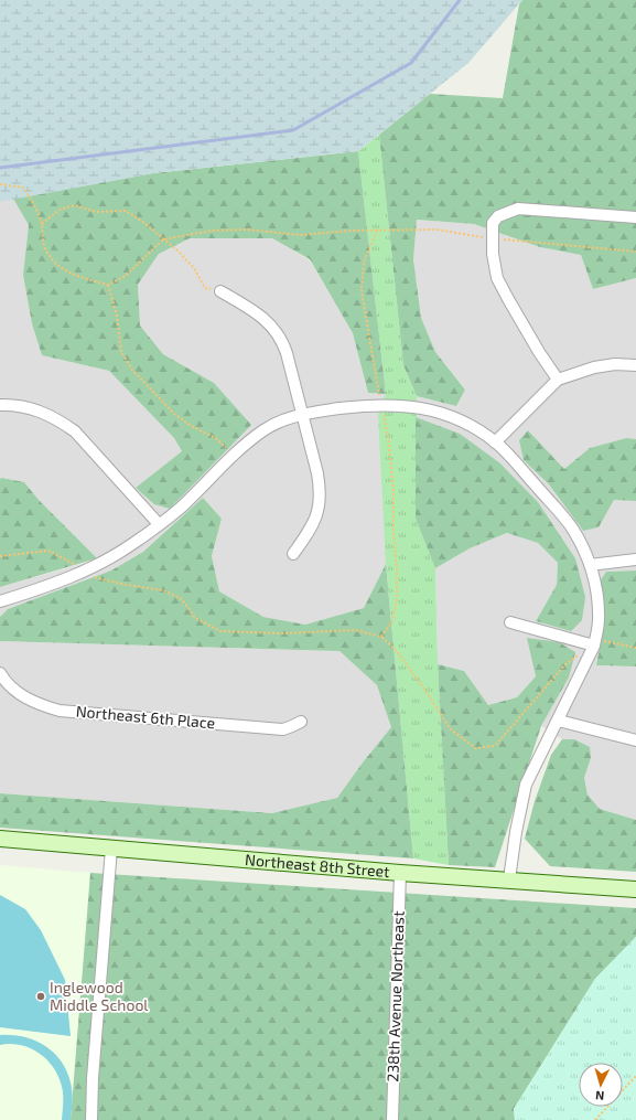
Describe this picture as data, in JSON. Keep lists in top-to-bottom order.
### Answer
{
  "streets": {
    "street": ["Northeast 6th Place", "Northeast 8th Street", "238th Avenue Northeast"]
  },
  "crossings": [
    ["Northeast 8th Street", "238th Avenue Northeast"]
  ],
  "places": ["Inglewood Middle School"],
  "north": "bottom"
}
